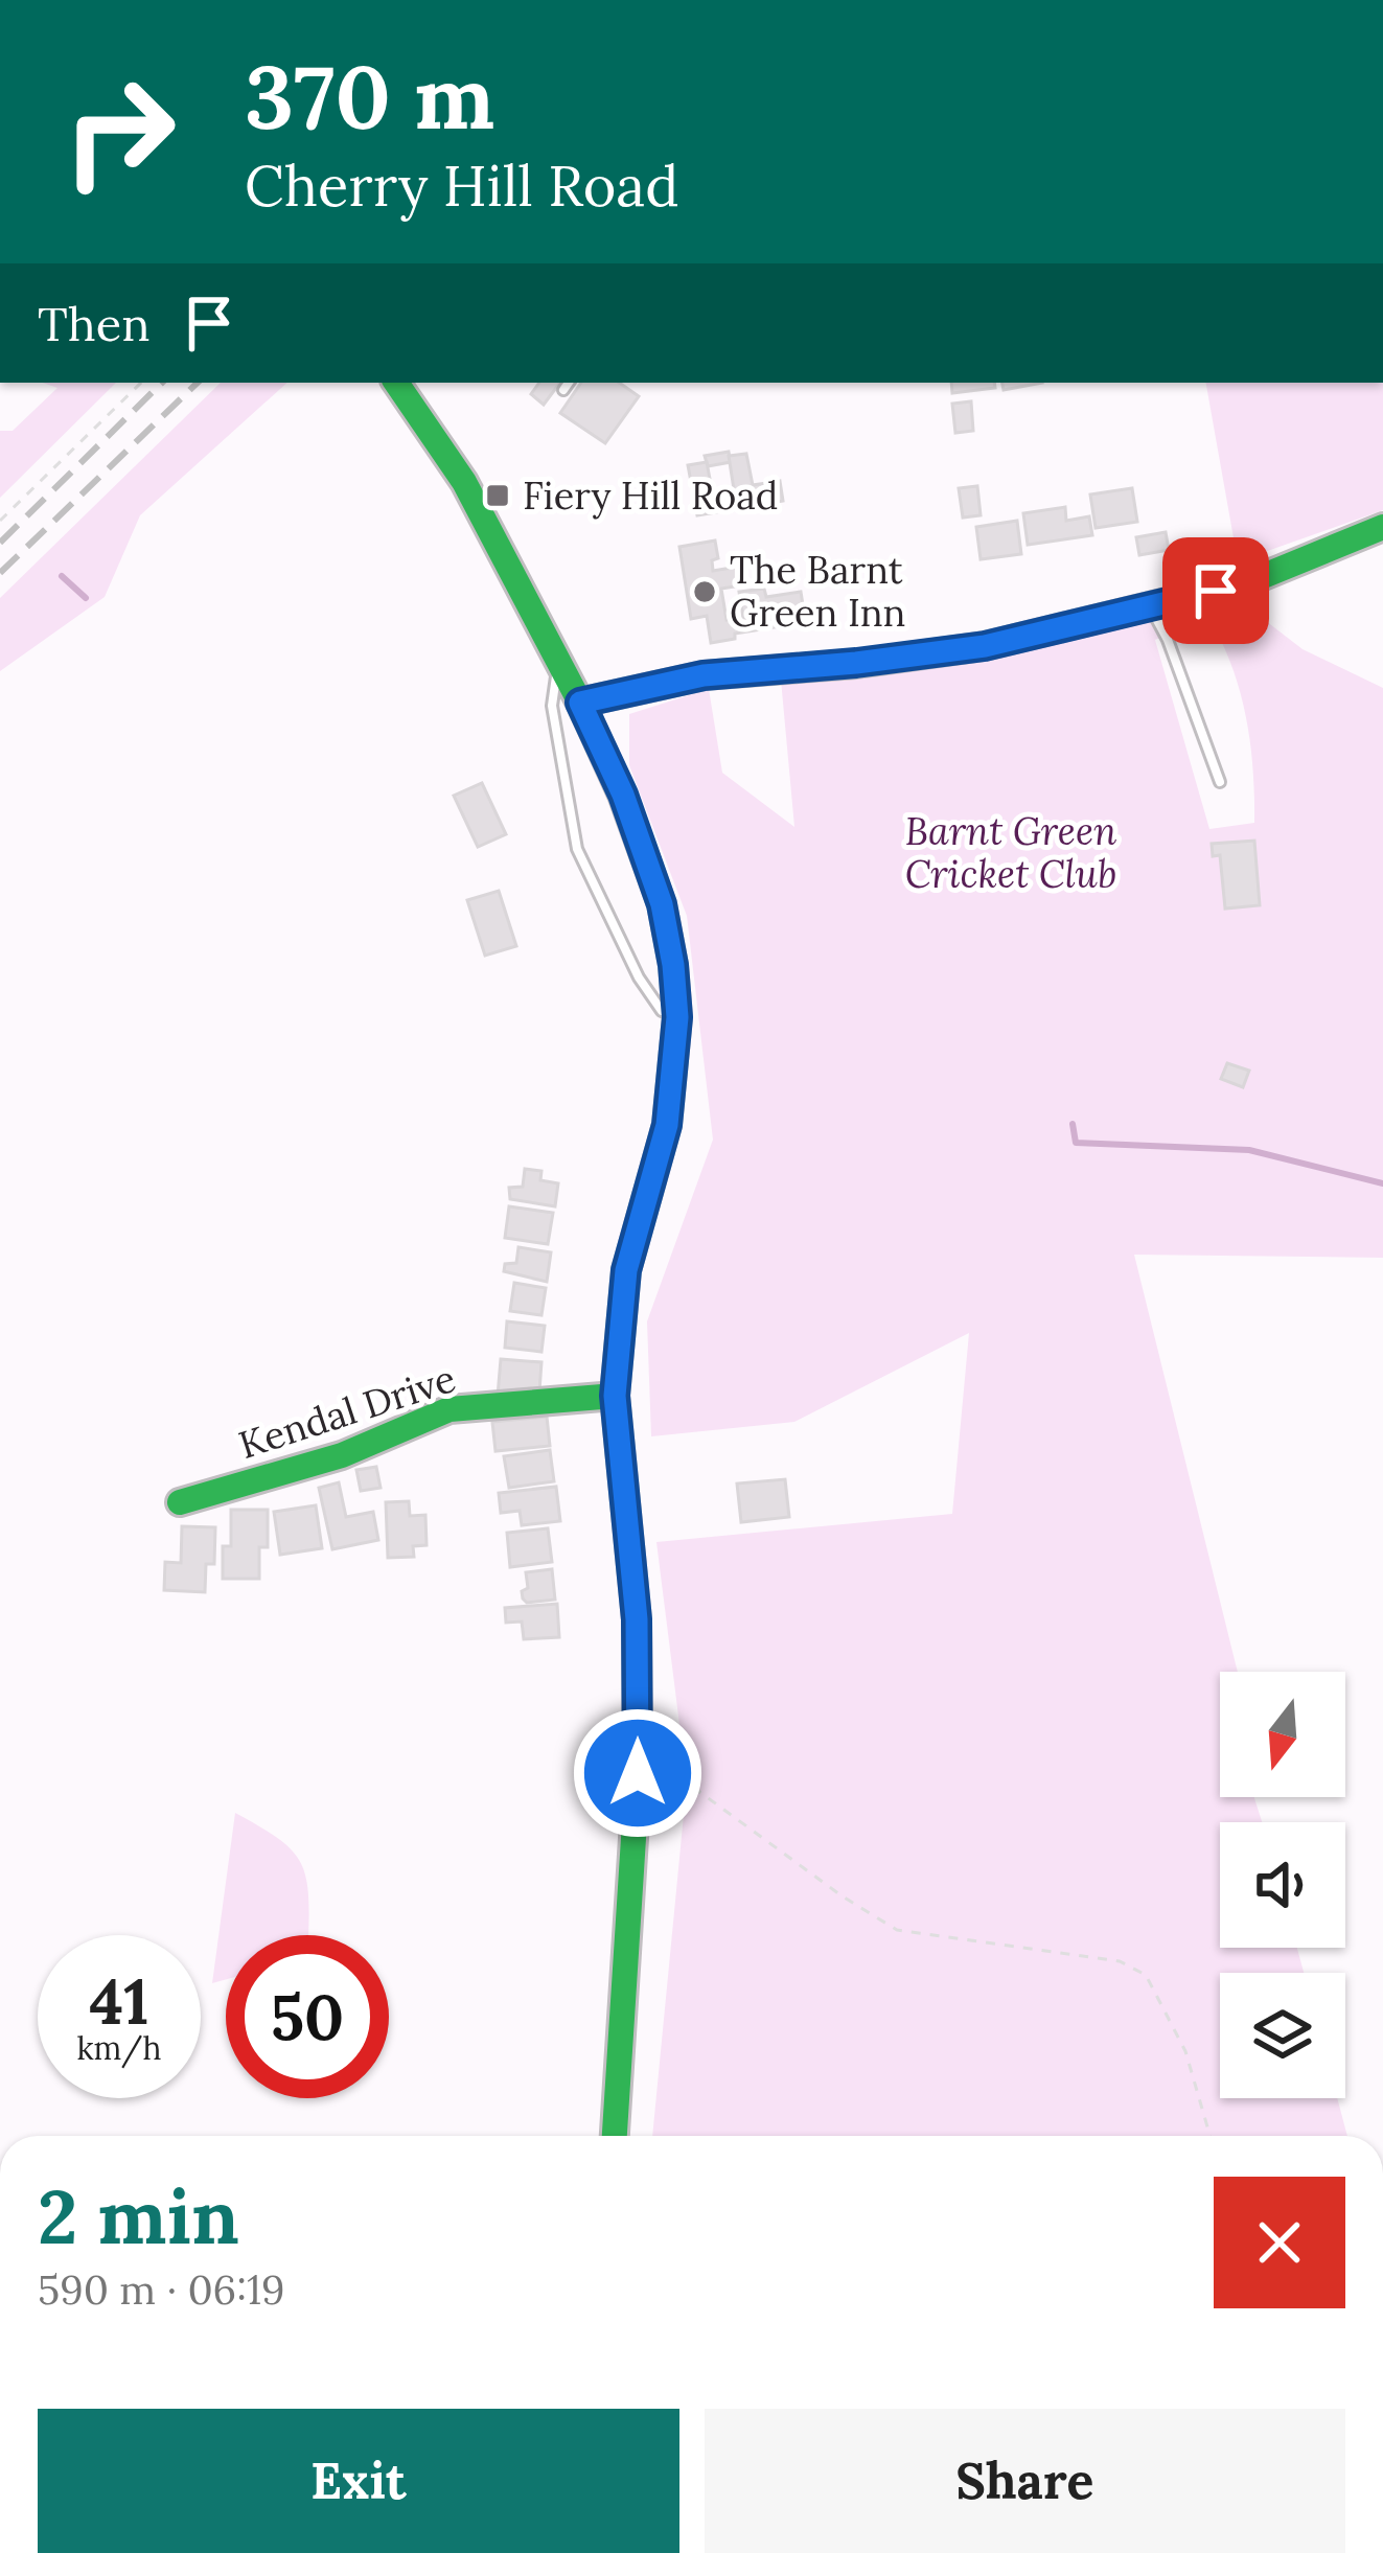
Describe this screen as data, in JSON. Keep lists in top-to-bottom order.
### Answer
{
  "streets": {
    "main road": ["Kendal Drive"]
  },
  "parks": ["Barnt Green Cricket Club"],
  "places": {
    "transit": ["Fiery Hill Road"],
    "other": ["The Barnt Green Inn"]
  },
  "north": "bottom",
  "page": {
    "turn": ["370 m", "Cherry Hill Road"],
    "then": "Then",
    "speed": "41 km/h",
    "limit": "50",
    "heading": ["2 min", "590 m · 06:19"],
    "buttons": ["Exit", "Share"]
  }
}
